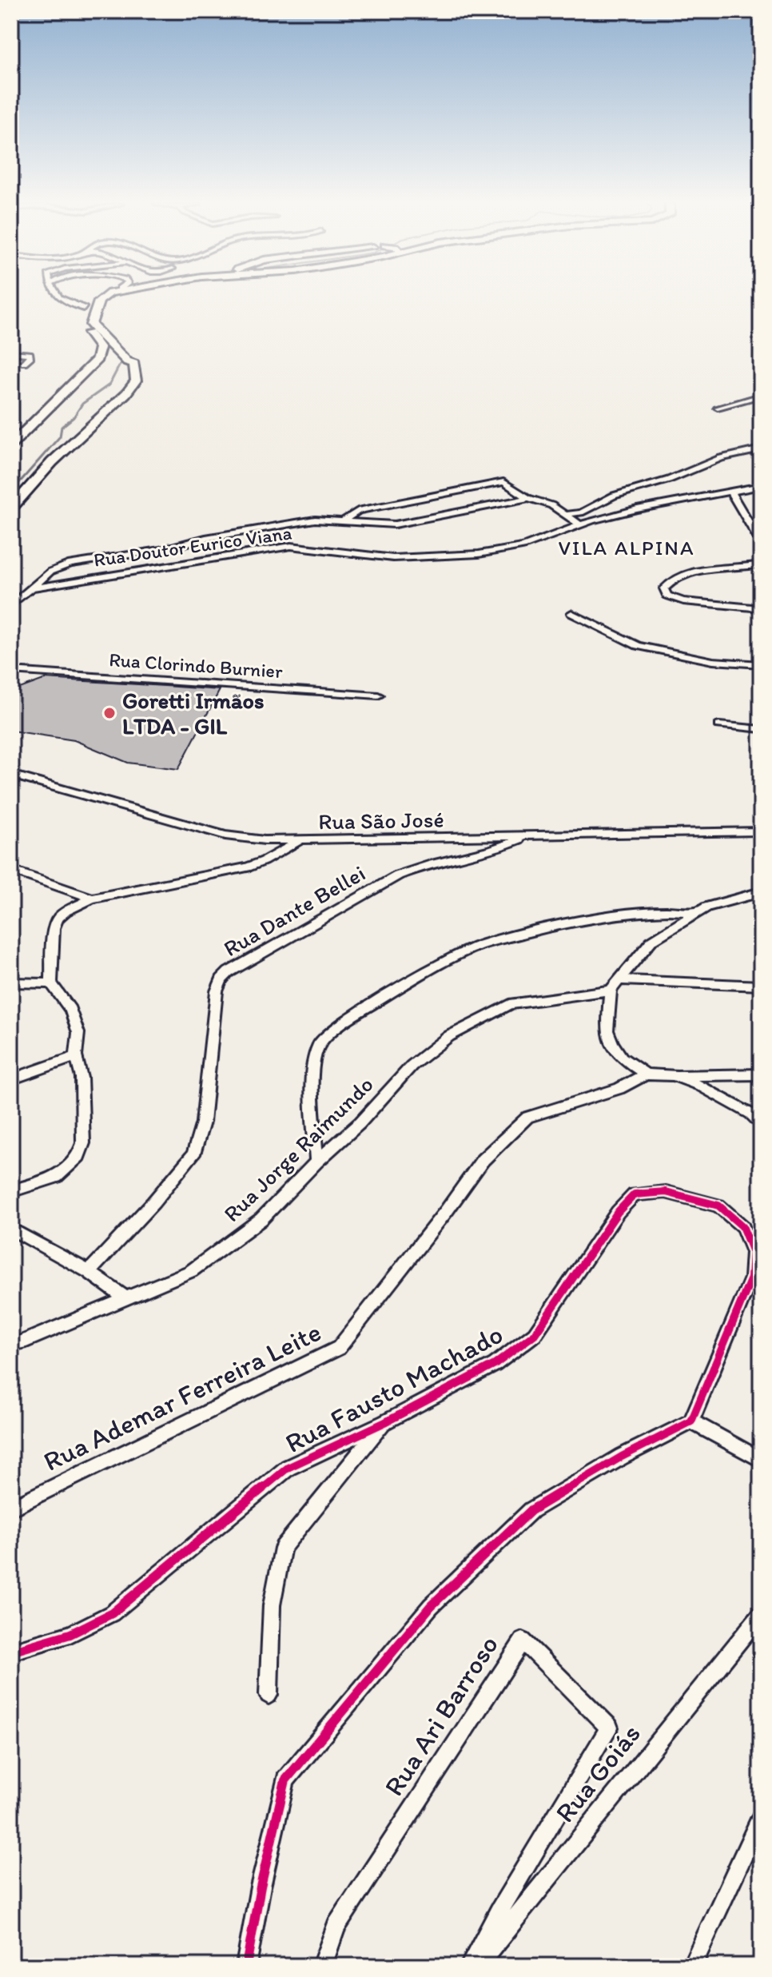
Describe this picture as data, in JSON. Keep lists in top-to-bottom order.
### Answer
{
  "streets": {
    "street": [
      "Rua Doutor Eurico Viana",
      "Rua Clorindo Burnier",
      "Rua São José",
      "Rua Dante Bellei",
      "Rua Jorge Raimundo",
      "Rua Fausto Machado",
      "Rua Ademar Ferreira Leite",
      "Rua Ari Barroso",
      "Rua Goiás"
    ]
  },
  "crossings": [
    ["Rua São José", "Rua Dante Bellei"]
  ],
  "districts": ["VILA ALPINA"],
  "places": ["Goretti Irmãos LTDA - GIL"]
}
